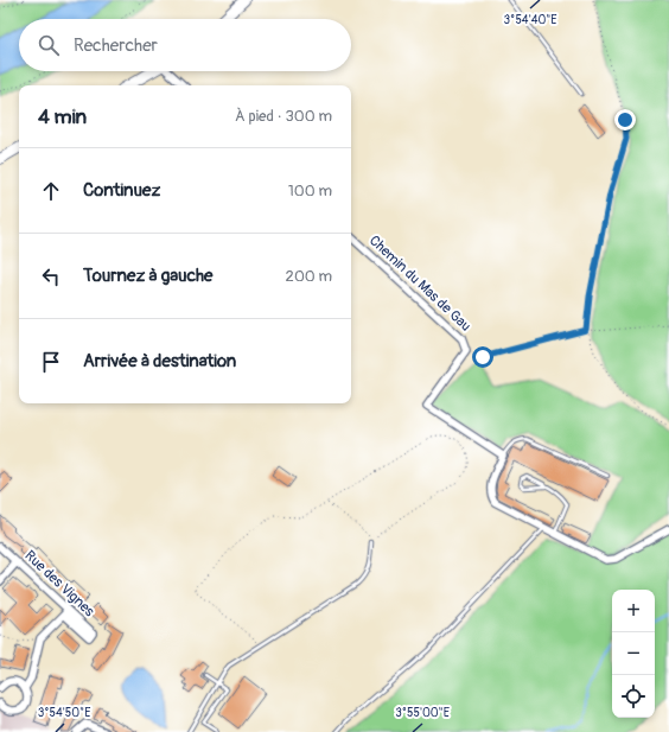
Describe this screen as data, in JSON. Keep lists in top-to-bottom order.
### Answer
{
  "streets": {
    "street": ["Chemin du Mas de Gau", "Rue des Vignes"]
  },
  "page": {
    "search": "Rechercher",
    "heading": ["4 min", "À pied · 300 m"],
    "list": [
      ["Continuez", "100 m"],
      ["Tournez à gauche", "200 m"],
      "Arrivée à destination"
    ],
    "map_buttons": ["+", "−"]
  },
  "coordinates": ["3°54'40\"E", "3°54'50\"E", "3°55'00\"E"]
}
